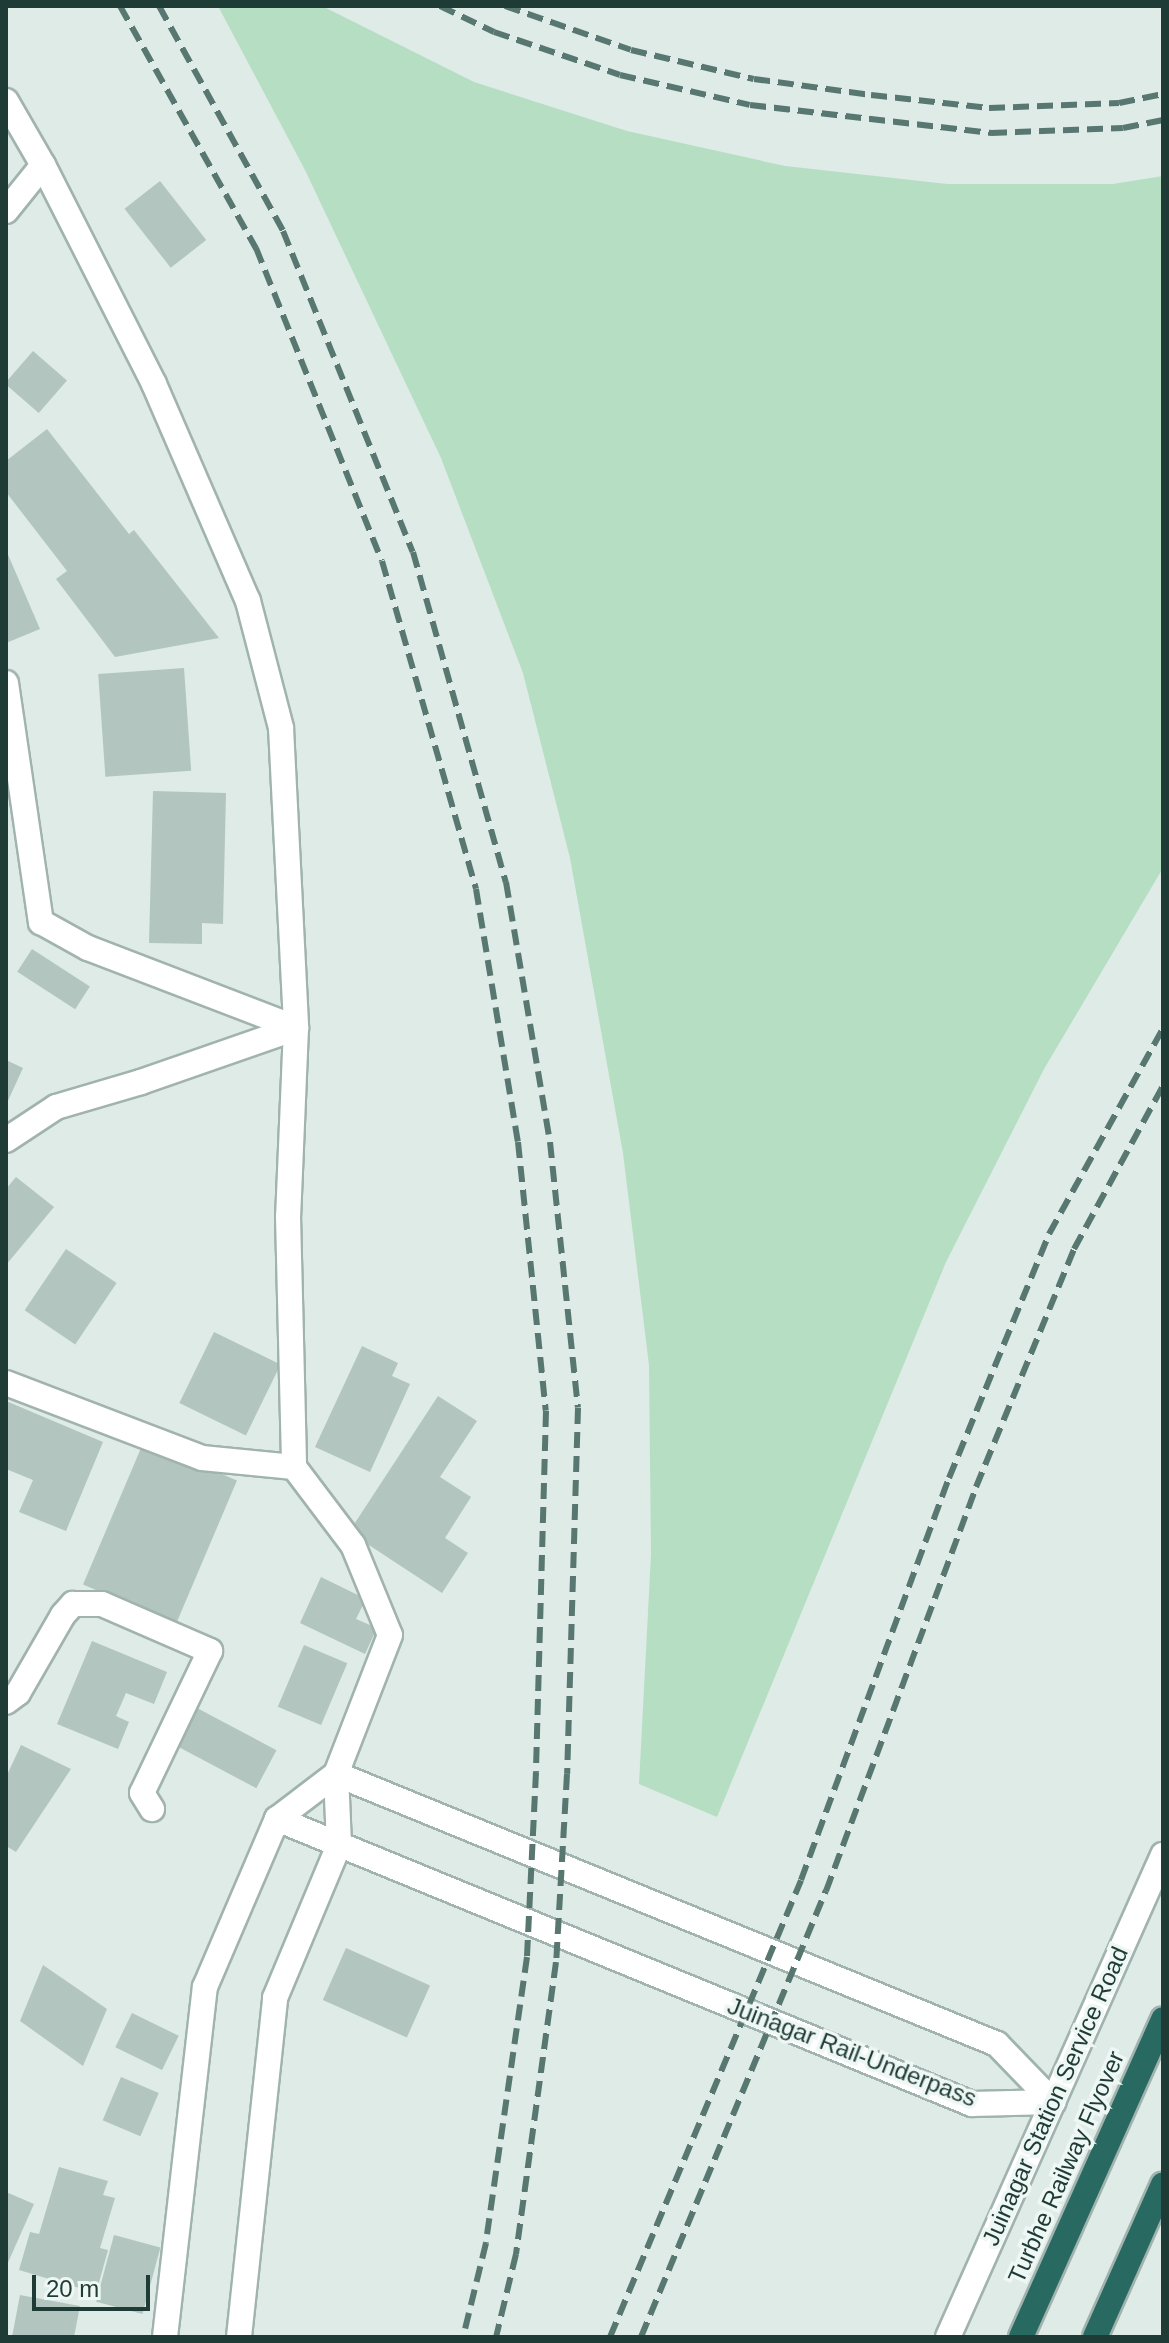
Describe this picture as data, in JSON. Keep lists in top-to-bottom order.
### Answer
{
  "streets": {
    "highway": ["Turbhe Railway Flyover"],
    "street": ["Juinagar Rail-Underpass", "Juinagar Station Service Road"]
  },
  "crossings": [
    ["Juinagar Rail-Underpass", "Juinagar Station Service Road"]
  ],
  "scale_bar": "20 m"
}
